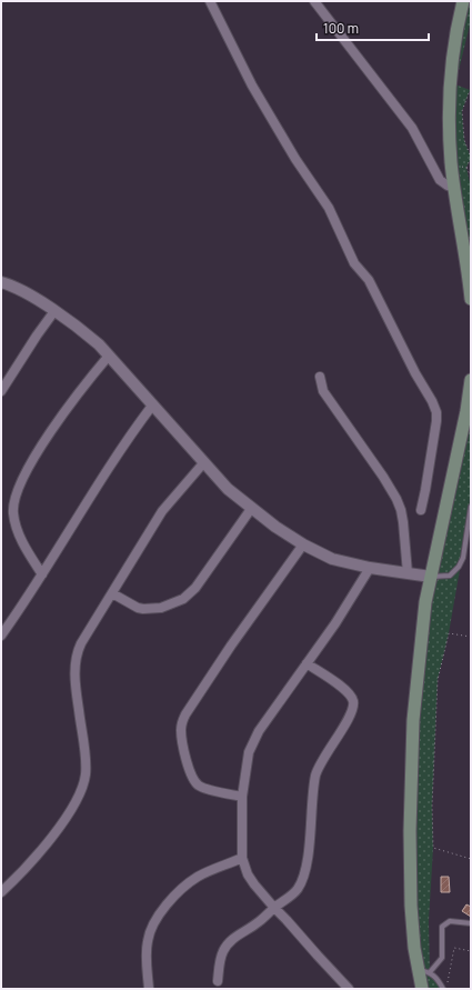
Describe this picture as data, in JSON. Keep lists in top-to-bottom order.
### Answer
{
  "scale_bar": "100 m"
}
